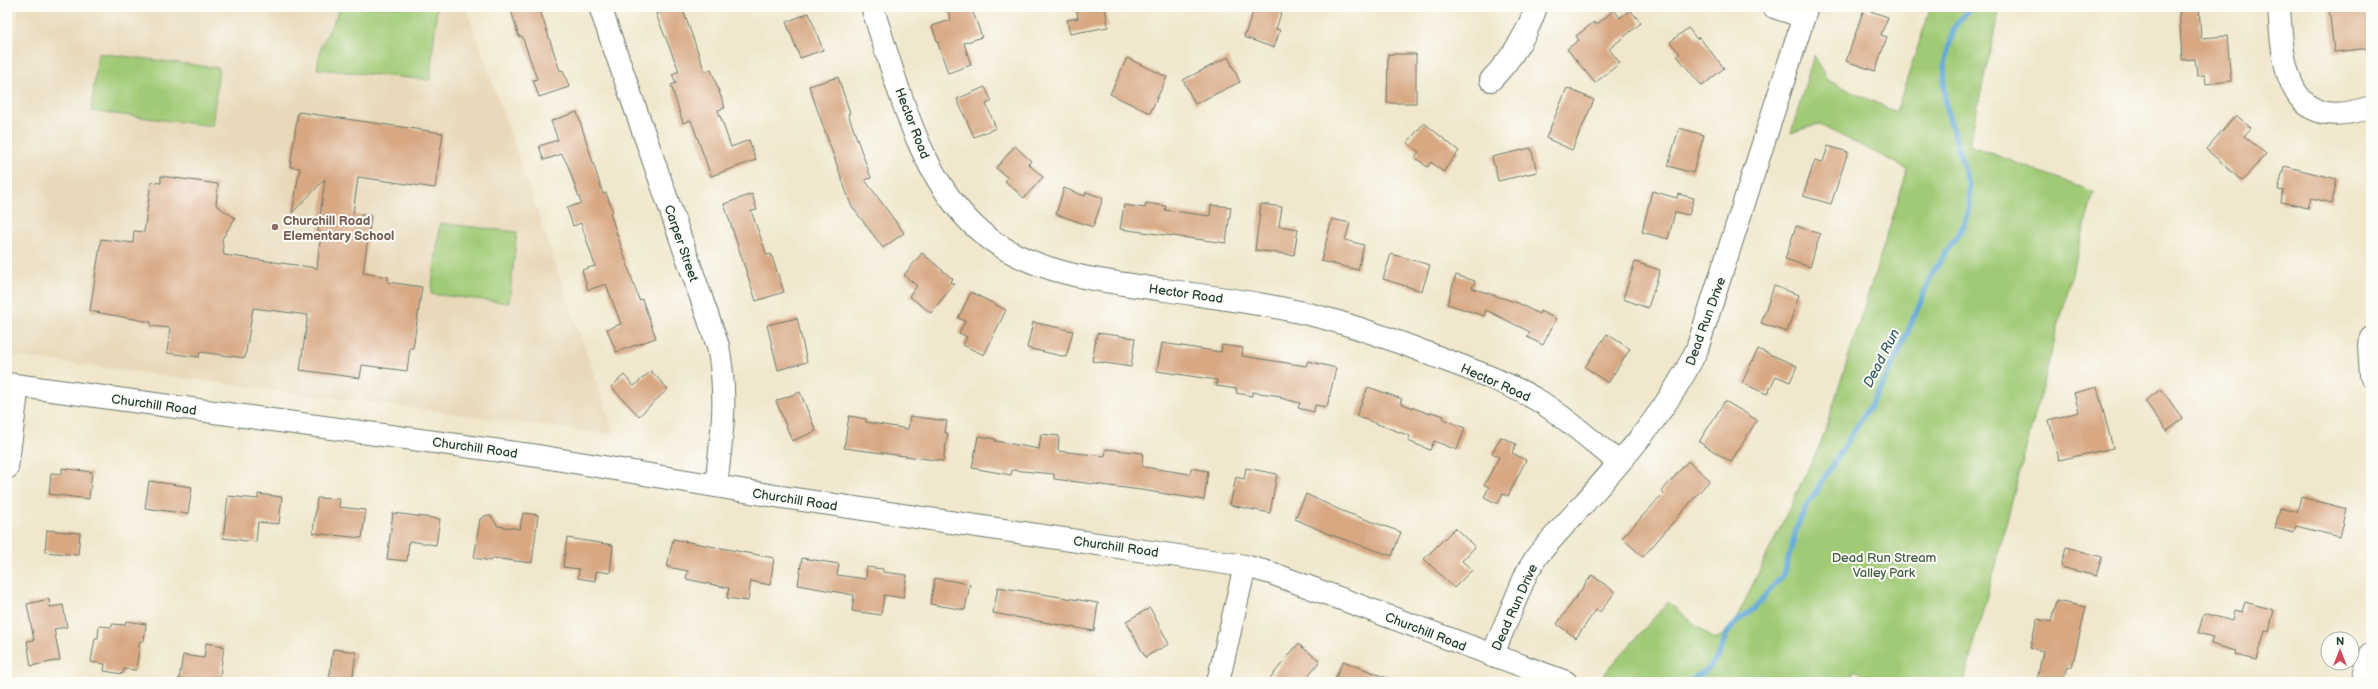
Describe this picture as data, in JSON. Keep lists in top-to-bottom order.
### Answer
{
  "streets": {
    "street": [
      "Hector Road",
      "Carper Street",
      "Dead Run Drive",
      "Churchill Road"
    ]
  },
  "crossings": [
    ["Hector Road", "Dead Run Drive"],
    ["Carper Street", "Churchill Road"],
    ["Dead Run Drive", "Churchill Road"]
  ],
  "water": ["Dead Run"],
  "parks": ["Dead Run Stream Valley Park"],
  "places": ["Churchill Road Elementary School"],
  "north": "top"
}
